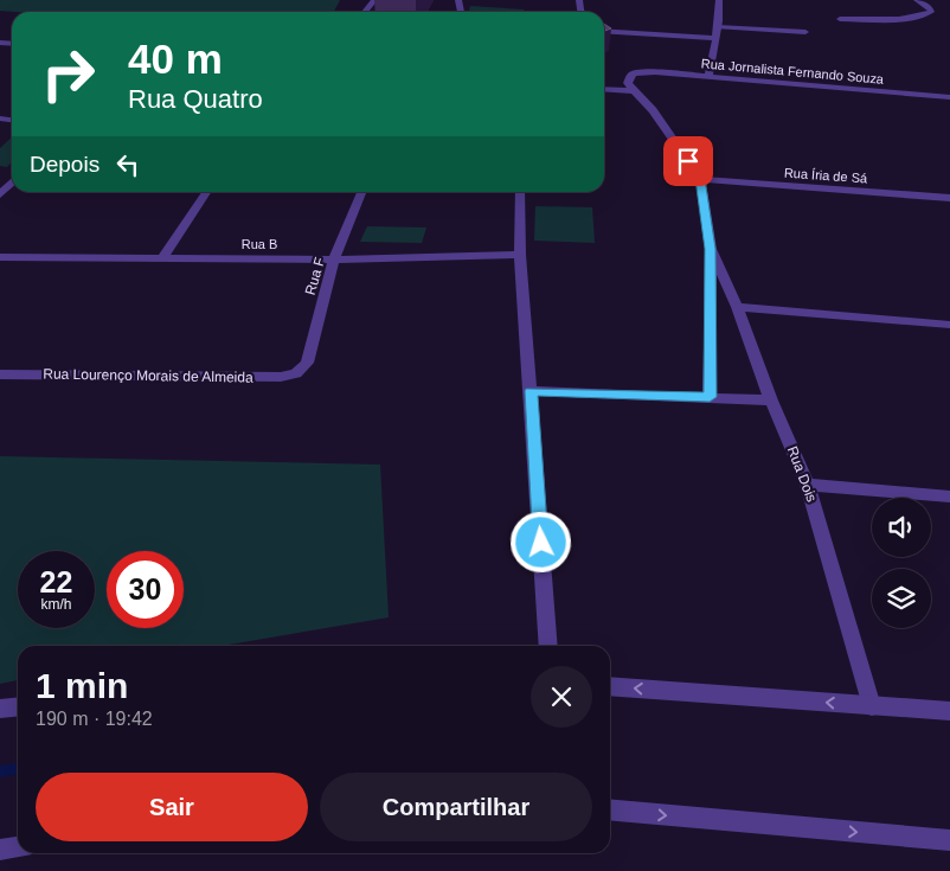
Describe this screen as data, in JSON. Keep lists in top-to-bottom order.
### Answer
{
  "streets": {
    "street": [
      "Rua Jornalista Fernando Souza",
      "Rua Íria de Sá",
      "Rua B",
      "Rua F",
      "Rua Lourenço Morais de Almeida",
      "Rua Dois"
    ]
  },
  "crossings": [
    ["Rua Jornalista Fernando Souza", "Rua Dois"],
    ["Rua Íria de Sá", "Rua Dois"],
    ["Rua B", "Rua F"],
    ["Rua F", "Rua Lourenço Morais de Almeida"]
  ],
  "page": {
    "turn": ["40 m", "Rua Quatro"],
    "then": "Depois",
    "speed": "22 km/h",
    "limit": "30",
    "heading": ["1 min", "190 m · 19:42"],
    "buttons": ["Sair", "Compartilhar"]
  }
}
